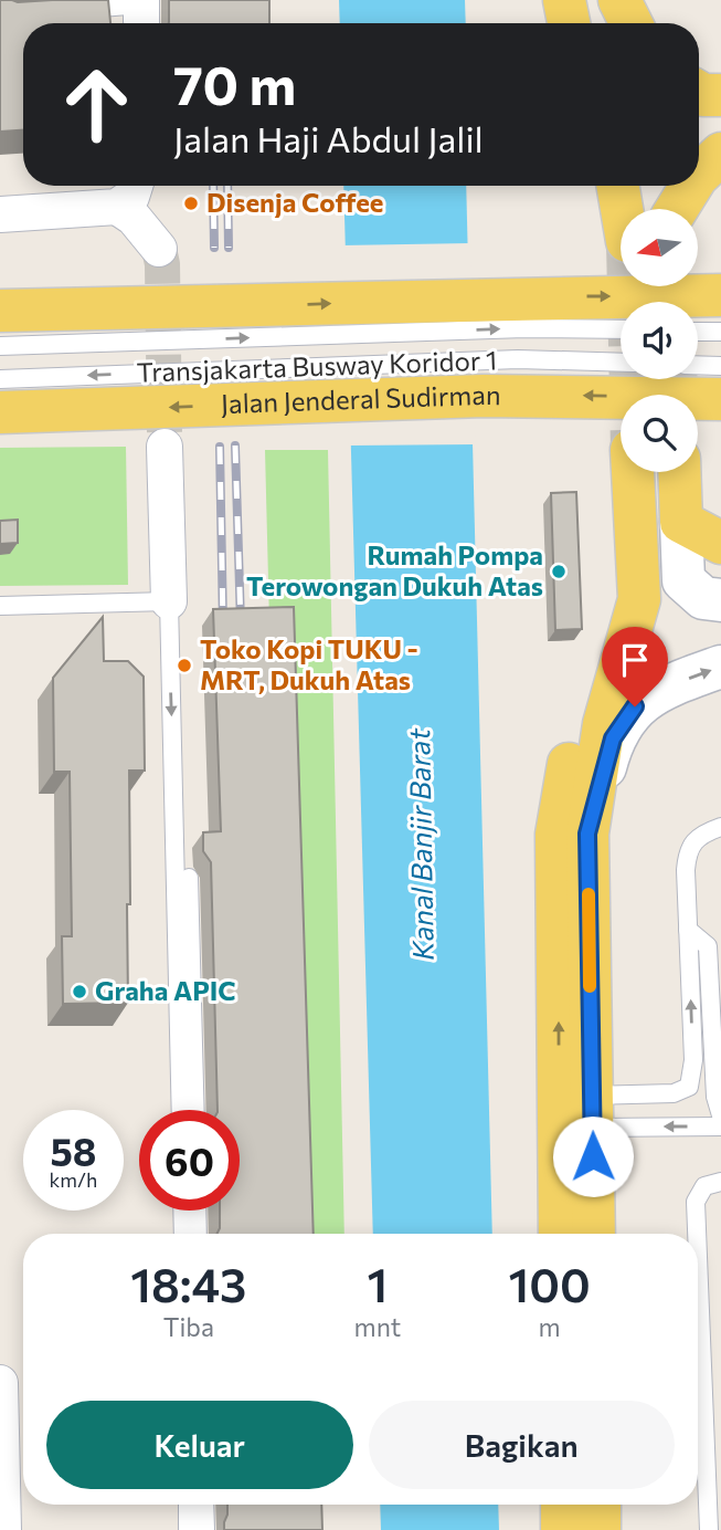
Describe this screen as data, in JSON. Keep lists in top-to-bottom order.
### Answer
{
  "streets": {
    "main road": ["Jalan Jenderal Sudirman"],
    "lane": ["Transjakarta Busway Koridor 1"]
  },
  "water": ["Kanal Banjir Barat"],
  "places": [
    "Disenja Coffee",
    "Rumah Pompa Terowongan Dukuh Atas",
    "Toko Kopi TUKU - MRT, Dukuh Atas",
    "Graha APIC"
  ],
  "north": "left",
  "page": {
    "turn": ["70 m", "Jalan Haji Abdul Jalil"],
    "speed": "58 km/h",
    "limit": "60",
    "eta": [
      "18:43",
      "Tiba",
      "1",
      "mnt",
      "100",
      "m"
    ],
    "buttons": ["Keluar", "Bagikan"]
  }
}
